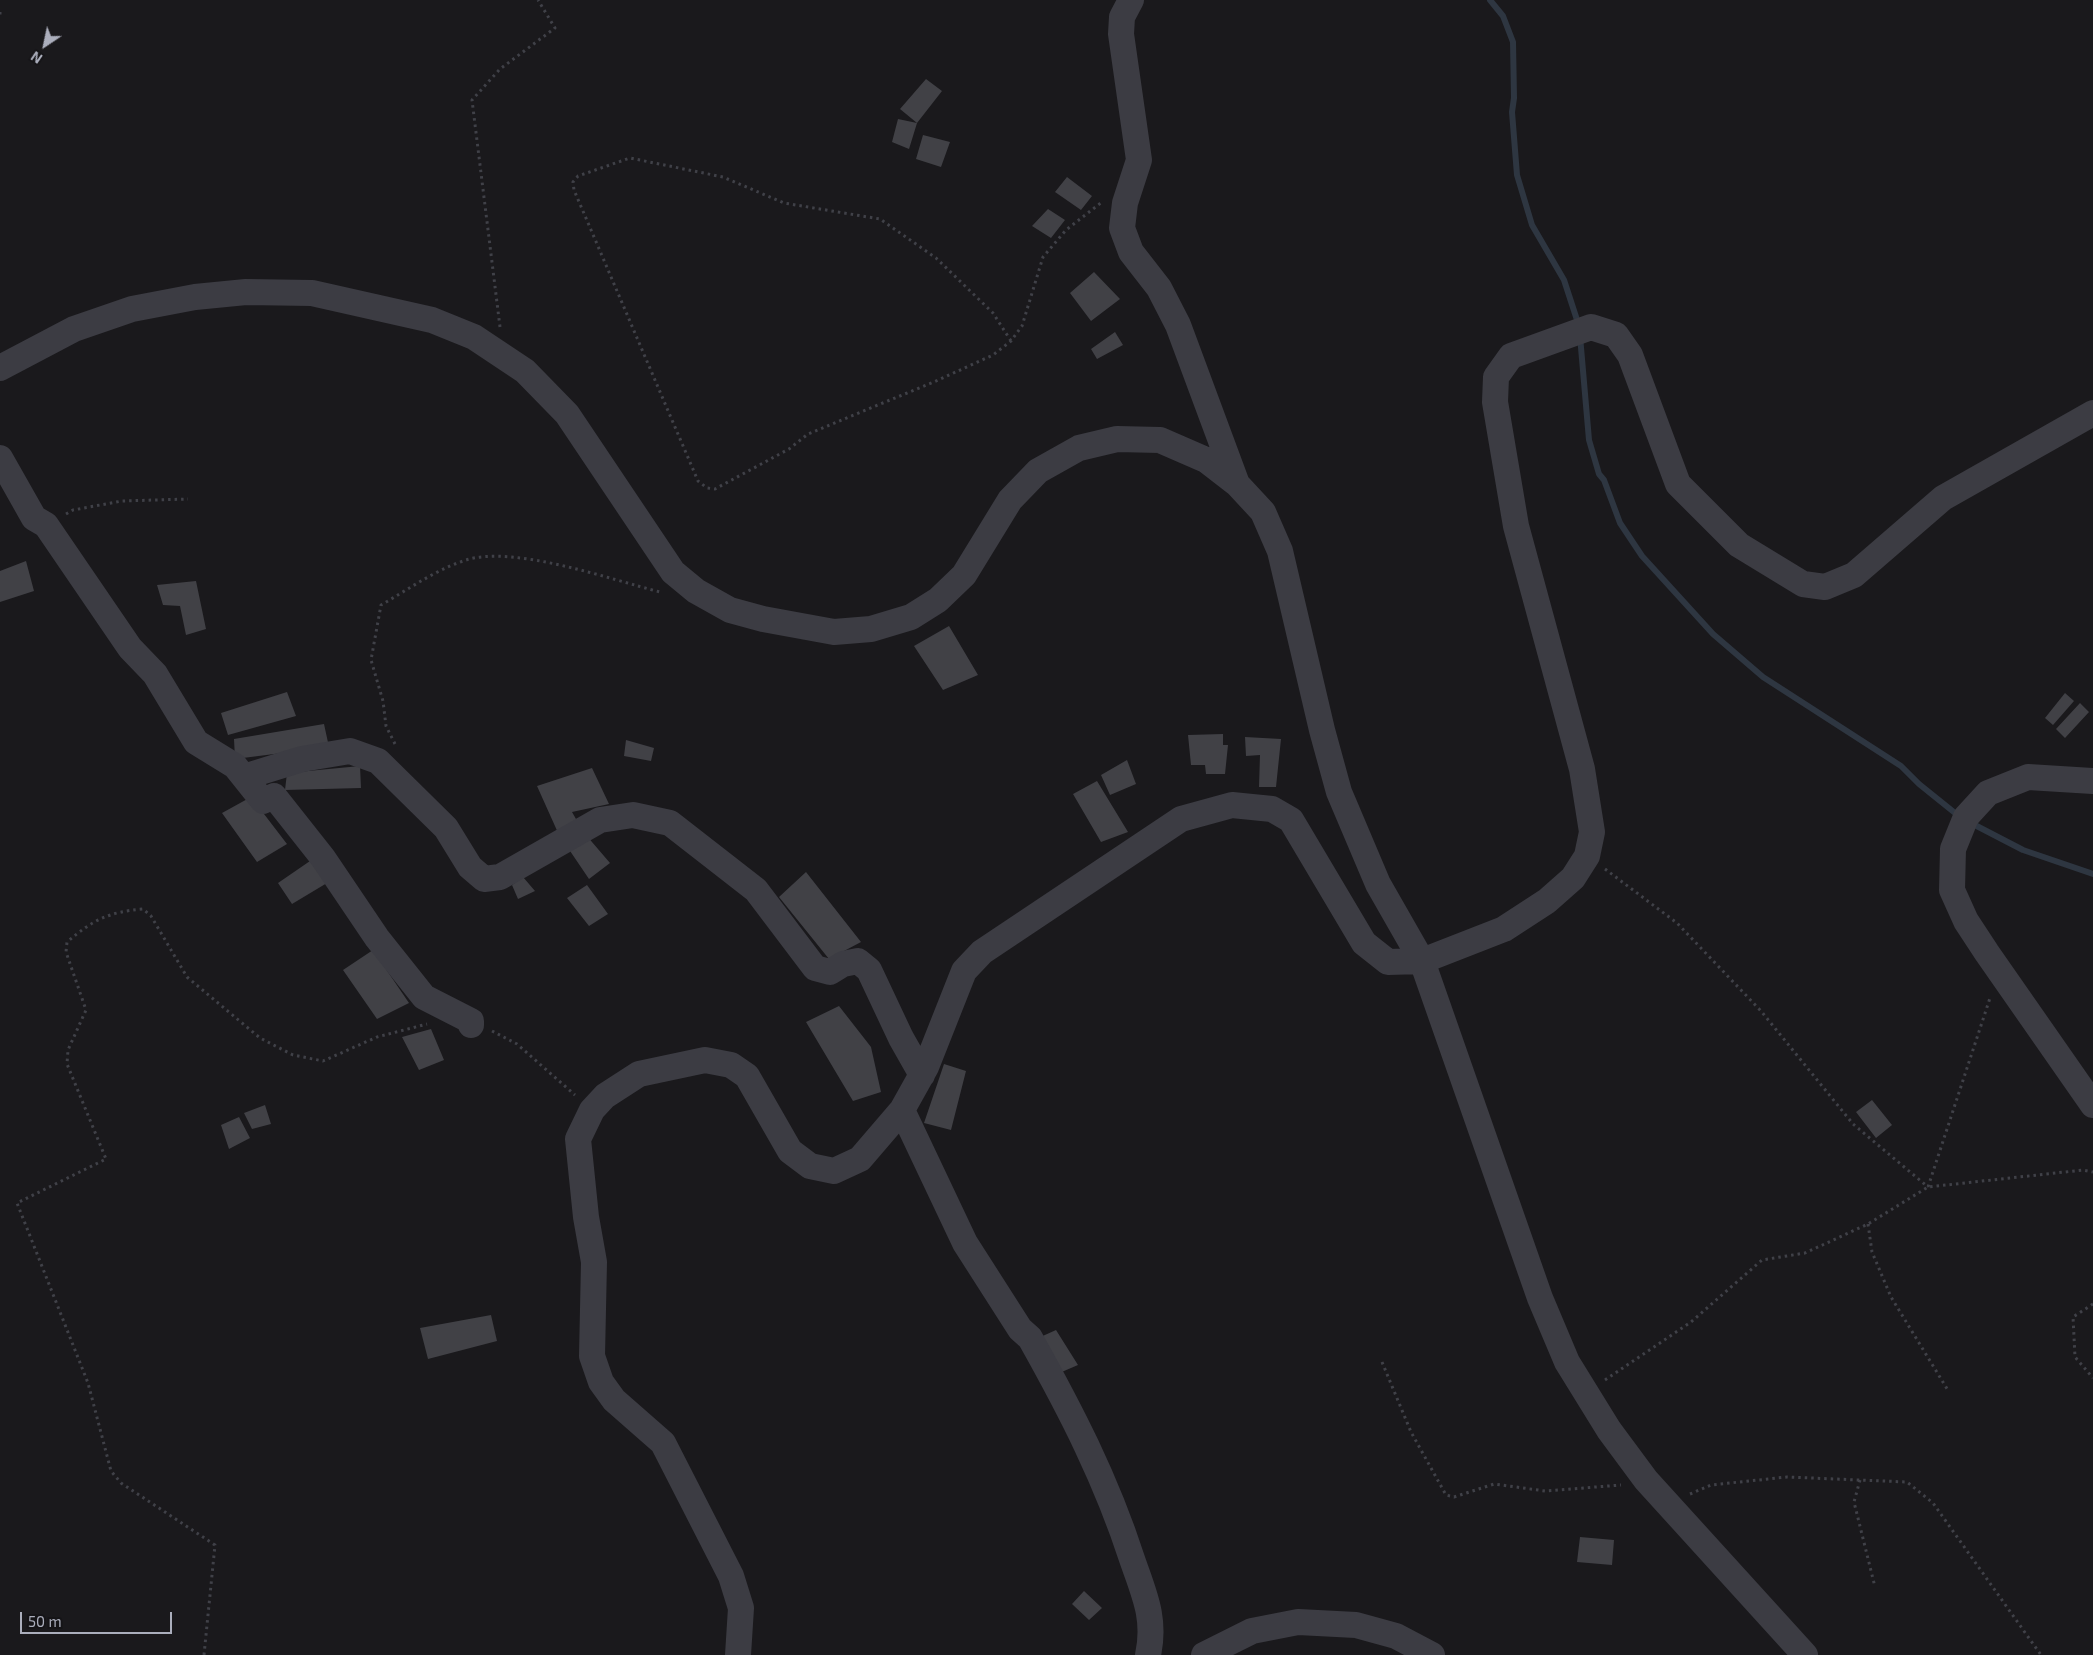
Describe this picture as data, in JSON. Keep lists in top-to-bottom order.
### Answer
{
  "scale_bar": "50 m",
  "north": "bottom left"
}
